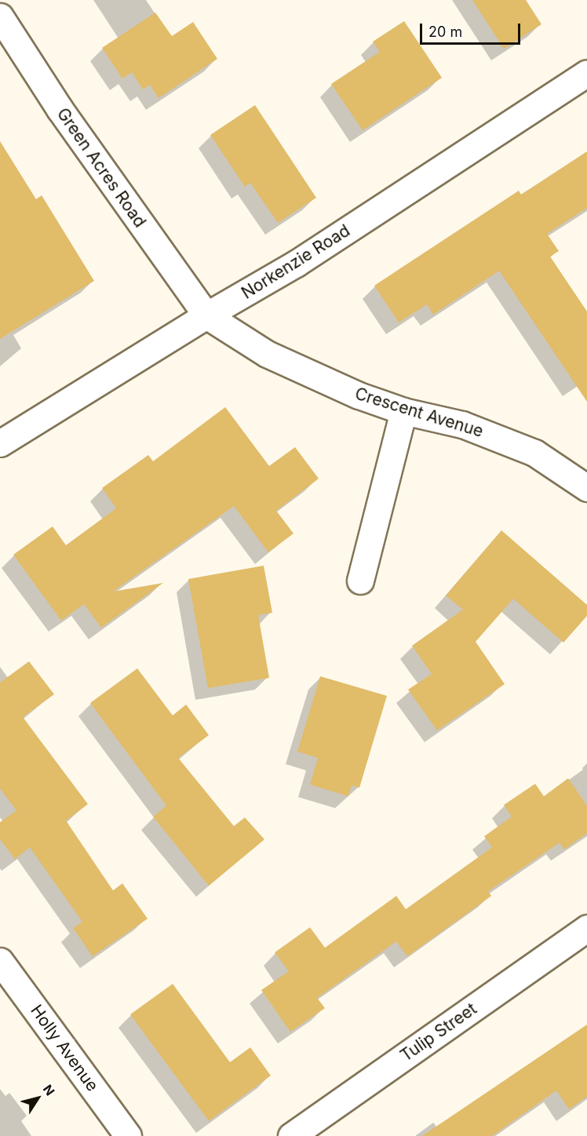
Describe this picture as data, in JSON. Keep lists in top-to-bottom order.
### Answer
{
  "streets": {
    "street": [
      "Green Acres Road",
      "Norkenzie Road",
      "Crescent Avenue",
      "Tulip Street",
      "Holly Avenue"
    ]
  },
  "crossings": [
    ["Green Acres Road", "Norkenzie Road"],
    ["Green Acres Road", "Crescent Avenue"],
    ["Norkenzie Road", "Crescent Avenue"]
  ],
  "scale_bar": "20 m",
  "north": "top right"
}
